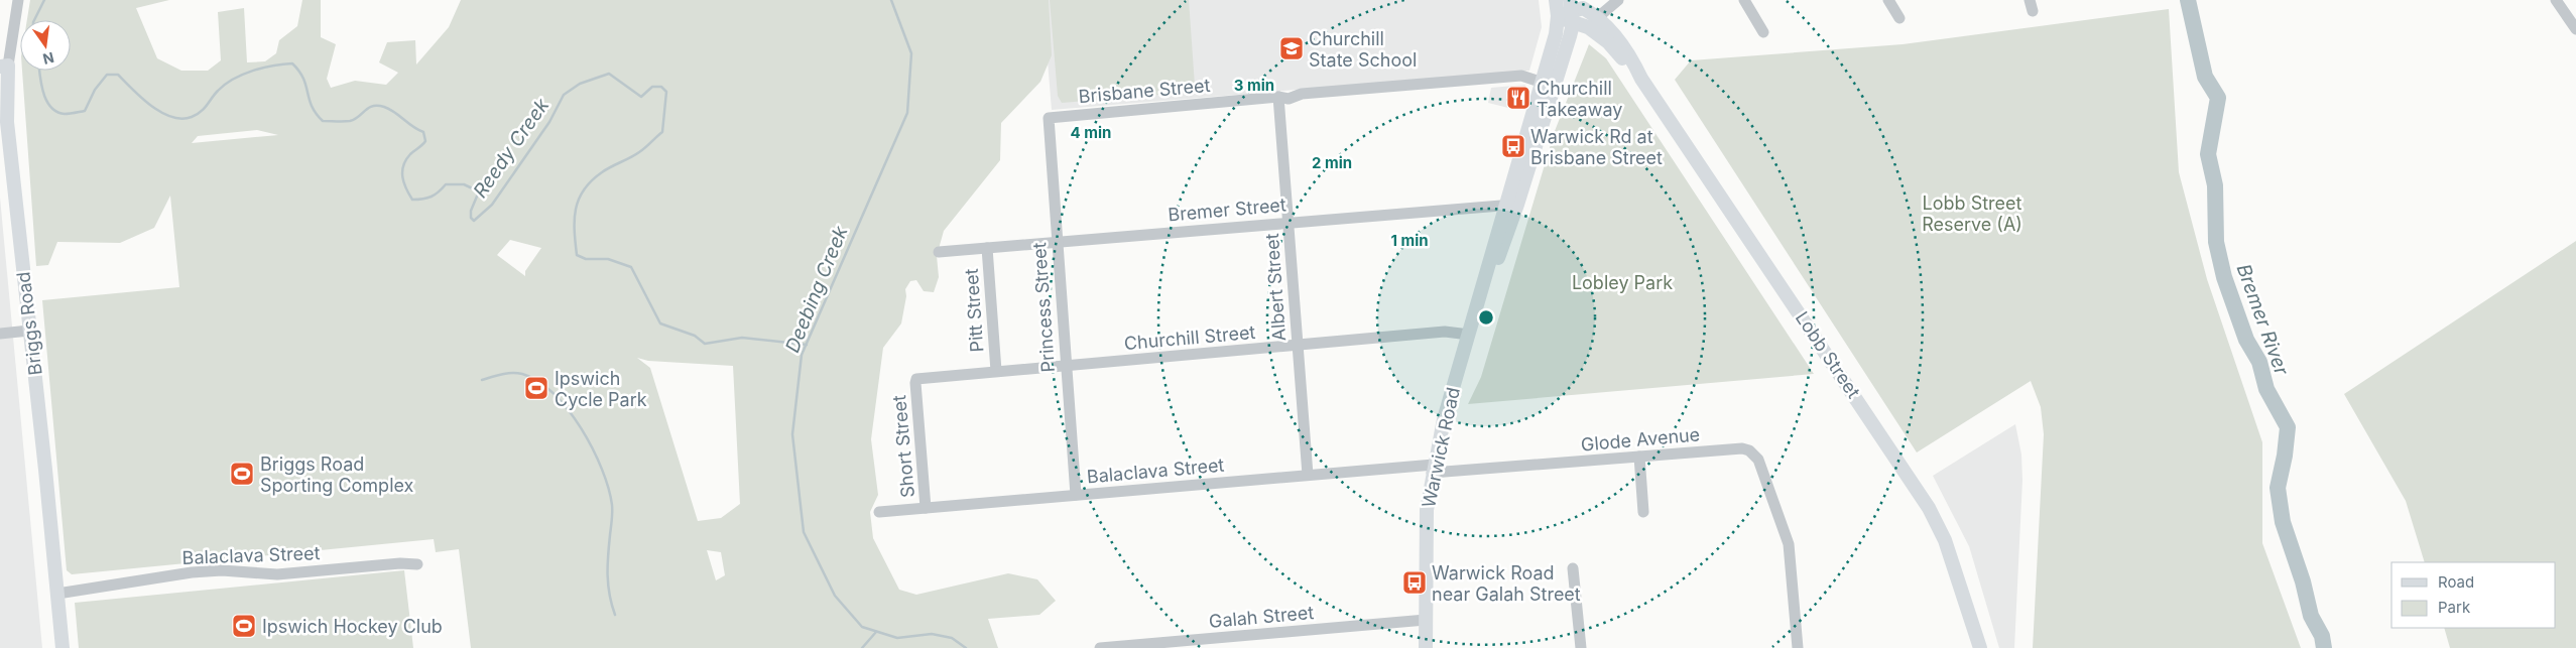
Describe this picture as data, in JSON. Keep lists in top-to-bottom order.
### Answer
{
  "streets": {
    "main road": ["Briggs Road", "Lobb Street", "Warwick Road"],
    "street": [
      "Brisbane Street",
      "Bremer Street",
      "Albert Street",
      "Princess Street",
      "Pitt Street",
      "Churchill Street",
      "Glode Avenue",
      "Short Street",
      "Balaclava Street",
      "Galah Street"
    ]
  },
  "crossings": [
    ["Brisbane Street", "Albert Street"],
    ["Brisbane Street", "Princess Street"],
    ["Brisbane Street", "Warwick Road"],
    ["Bremer Street", "Albert Street"],
    ["Bremer Street", "Princess Street"],
    ["Bremer Street", "Pitt Street"],
    ["Bremer Street", "Warwick Road"],
    ["Albert Street", "Churchill Street"],
    ["Albert Street", "Balaclava Street"],
    ["Princess Street", "Churchill Street"],
    ["Princess Street", "Balaclava Street"],
    ["Pitt Street", "Churchill Street"],
    ["Briggs Road", "Balaclava Street"],
    ["Churchill Street", "Short Street"],
    ["Churchill Street", "Warwick Road"],
    ["Lobb Street", "Warwick Road"],
    ["Glode Avenue", "Warwick Road"],
    ["Glode Avenue", "Balaclava Street"],
    ["Short Street", "Balaclava Street"],
    ["Warwick Road", "Balaclava Street"],
    ["Warwick Road", "Galah Street"]
  ],
  "water": ["Reedy Creek", "Deebing Creek", "Bremer River"],
  "parks": ["Lobb Street Reserve (A)", "Lobley Park"],
  "places": {
    "school or university": ["Churchill State School"],
    "restaurant": ["Churchill Takeaway"],
    "bus stop": ["Warwick Rd at Brisbane Street", "Warwick Road near Galah Street"],
    "sports": ["Ipswich Cycle Park", "Briggs Road Sporting Complex", "Ipswich Hockey Club"]
  },
  "legend": ["Road", "Park"],
  "north": "bottom",
  "rings": [
    "3 min",
    "4 min",
    "2 min",
    "1 min"
  ]
}
